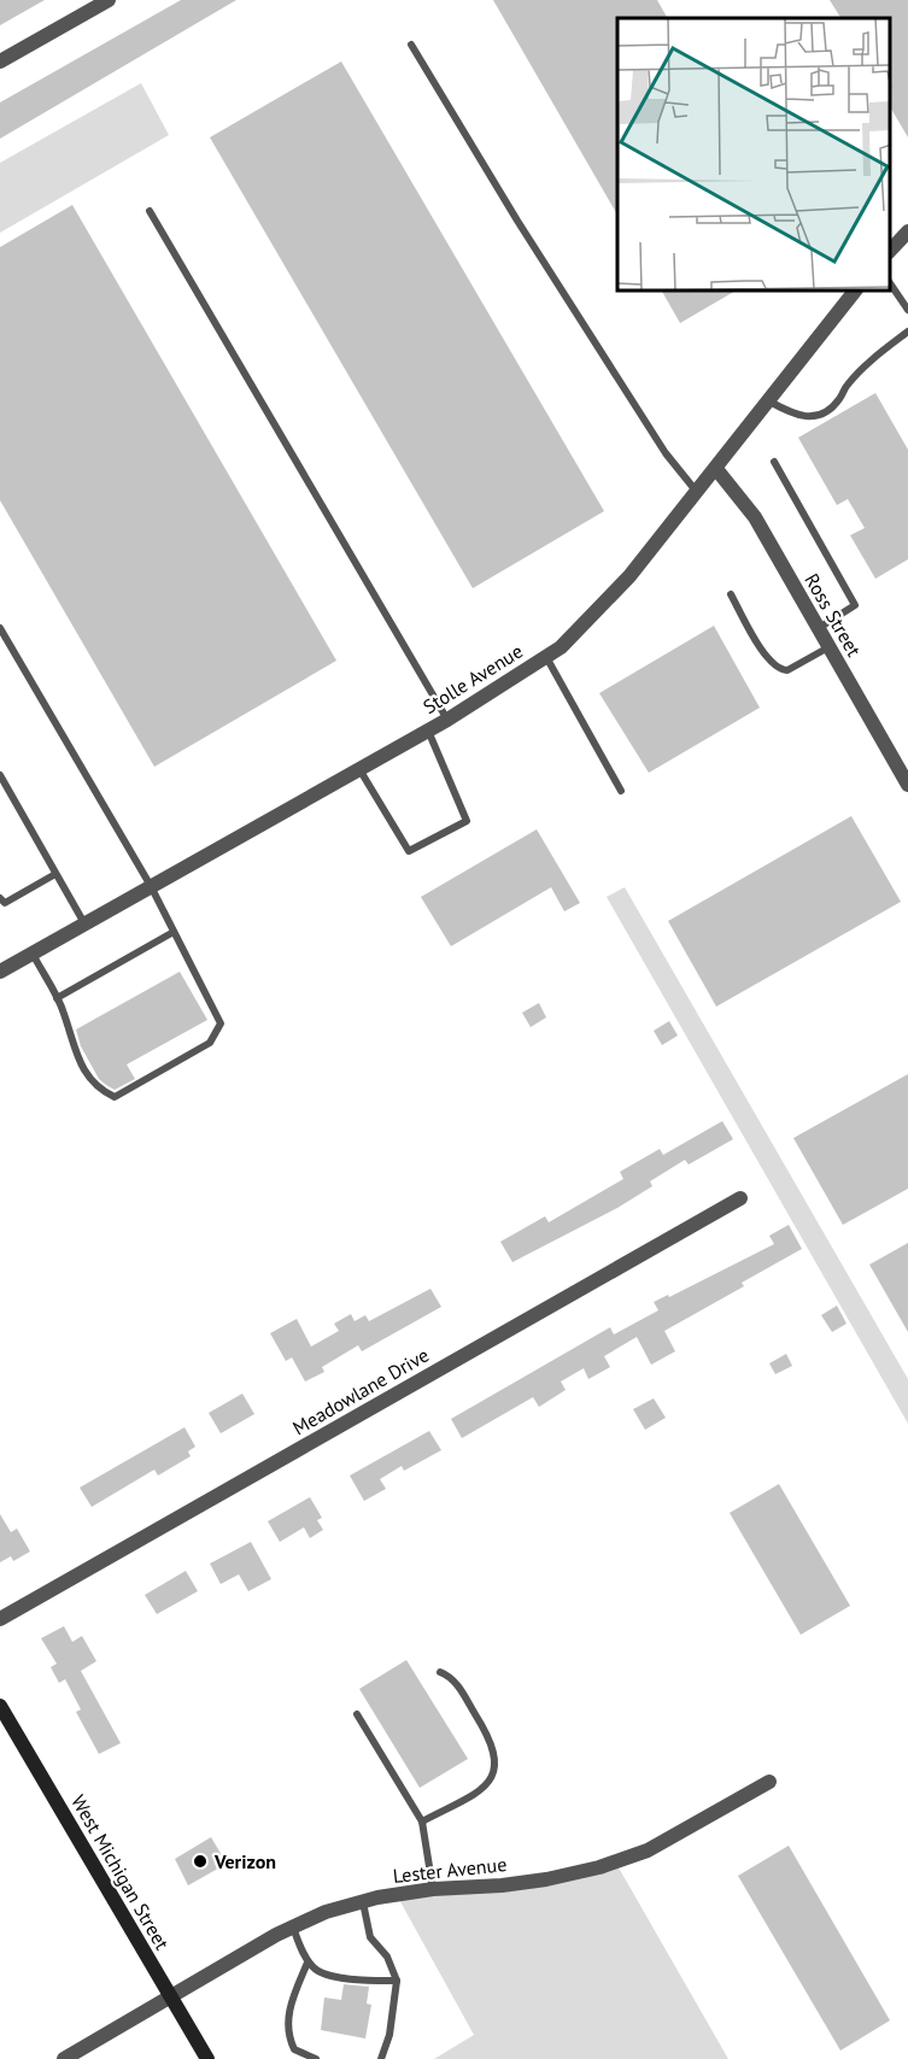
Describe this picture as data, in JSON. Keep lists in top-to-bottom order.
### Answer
{
  "streets": {
    "main road": ["West Michigan Street"],
    "street": [
      "Ross Street",
      "Stolle Avenue",
      "Meadowlane Drive",
      "Lester Avenue"
    ]
  },
  "crossings": [
    ["Ross Street", "Stolle Avenue"],
    ["Lester Avenue", "West Michigan Street"]
  ],
  "places": ["Verizon"]
}
